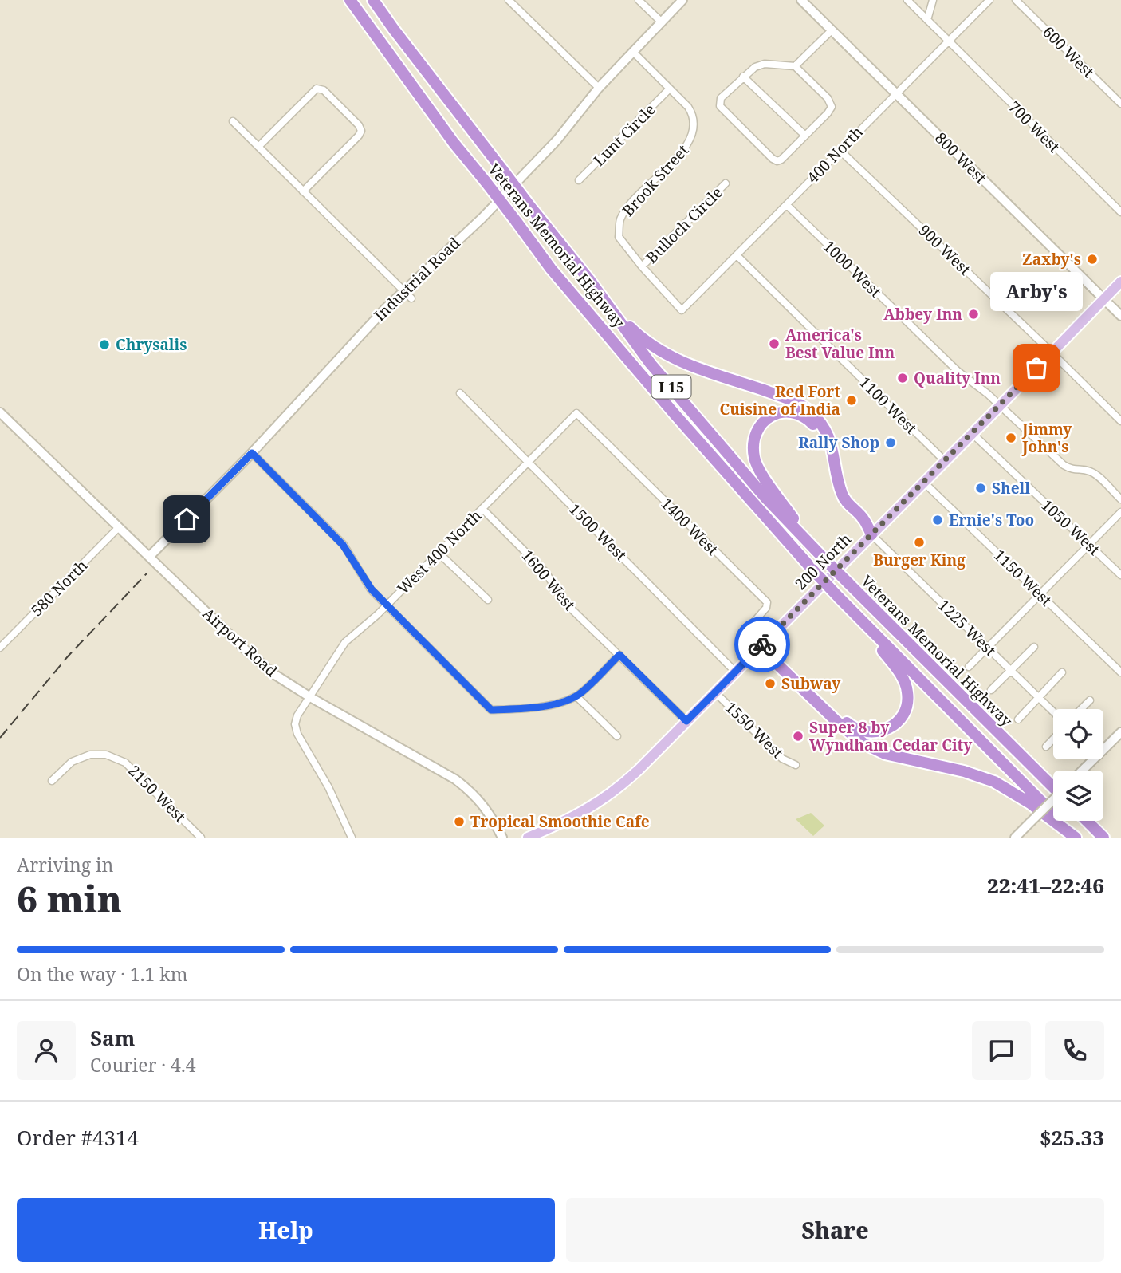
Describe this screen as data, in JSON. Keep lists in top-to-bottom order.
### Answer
{
  "streets": {
    "highway": ["Veterans Memorial Highway", "I 15"],
    "main road": ["200 North"],
    "street": [
      "600 West",
      "700 West",
      "Lunt Circle",
      "400 North",
      "800 West",
      "Brook Street",
      "Bulloch Circle",
      "900 West",
      "1000 West",
      "Industrial Road",
      "1100 West",
      "1400 West",
      "1050 West",
      "1500 West",
      "West 400 North",
      "1150 West",
      "1600 West",
      "580 North",
      "1225 West",
      "Airport Road",
      "1550 West",
      "2150 West"
    ]
  },
  "crossings": [
    ["700 West", "400 North"],
    ["Lunt Circle", "Brook Street"],
    ["400 North", "800 West"],
    ["400 North", "Brook Street"],
    ["400 North", "900 West"],
    ["400 North", "1000 West"],
    ["400 North", "1100 West"],
    ["800 West", "200 North"],
    ["Brook Street", "Bulloch Circle"],
    ["Brook Street", "Industrial Road"],
    ["900 West", "200 North"],
    ["1000 West", "200 North"],
    ["Industrial Road", "Airport Road"],
    ["1100 West", "200 North"],
    ["1400 West", "West 400 North"],
    ["1400 West", "200 North"],
    ["1050 West", "200 North"],
    ["1500 West", "West 400 North"],
    ["1500 West", "200 North"],
    ["West 400 North", "1600 West"],
    ["West 400 North", "Airport Road"],
    ["200 North", "1150 West"],
    ["200 North", "1600 West"],
    ["200 North", "1225 West"],
    ["200 North", "1550 West"],
    ["580 North", "Airport Road"]
  ],
  "places": [
    "Zaxby's",
    "Abbey Inn",
    "America's Best Value Inn",
    "Chrysalis",
    "Arby's",
    "Quality Inn",
    "Red Fort Cuisine of India",
    "Jimmy John's",
    "Rally Shop",
    "Shell",
    "Ernie's Too",
    "Burger King",
    "Subway",
    "Super 8 by Wyndham Cedar City",
    "Tropical Smoothie Cafe"
  ],
  "page": {
    "bubble": "Arby's",
    "heading": ["6 min", "Arriving in", "22:41–22:46"],
    "panel": [
      "Sam",
      "Courier · 4.4",
      "Order #4314",
      "$25.33"
    ],
    "bar": "On the way · 1.1 km",
    "buttons": ["Help", "Share"]
  }
}
